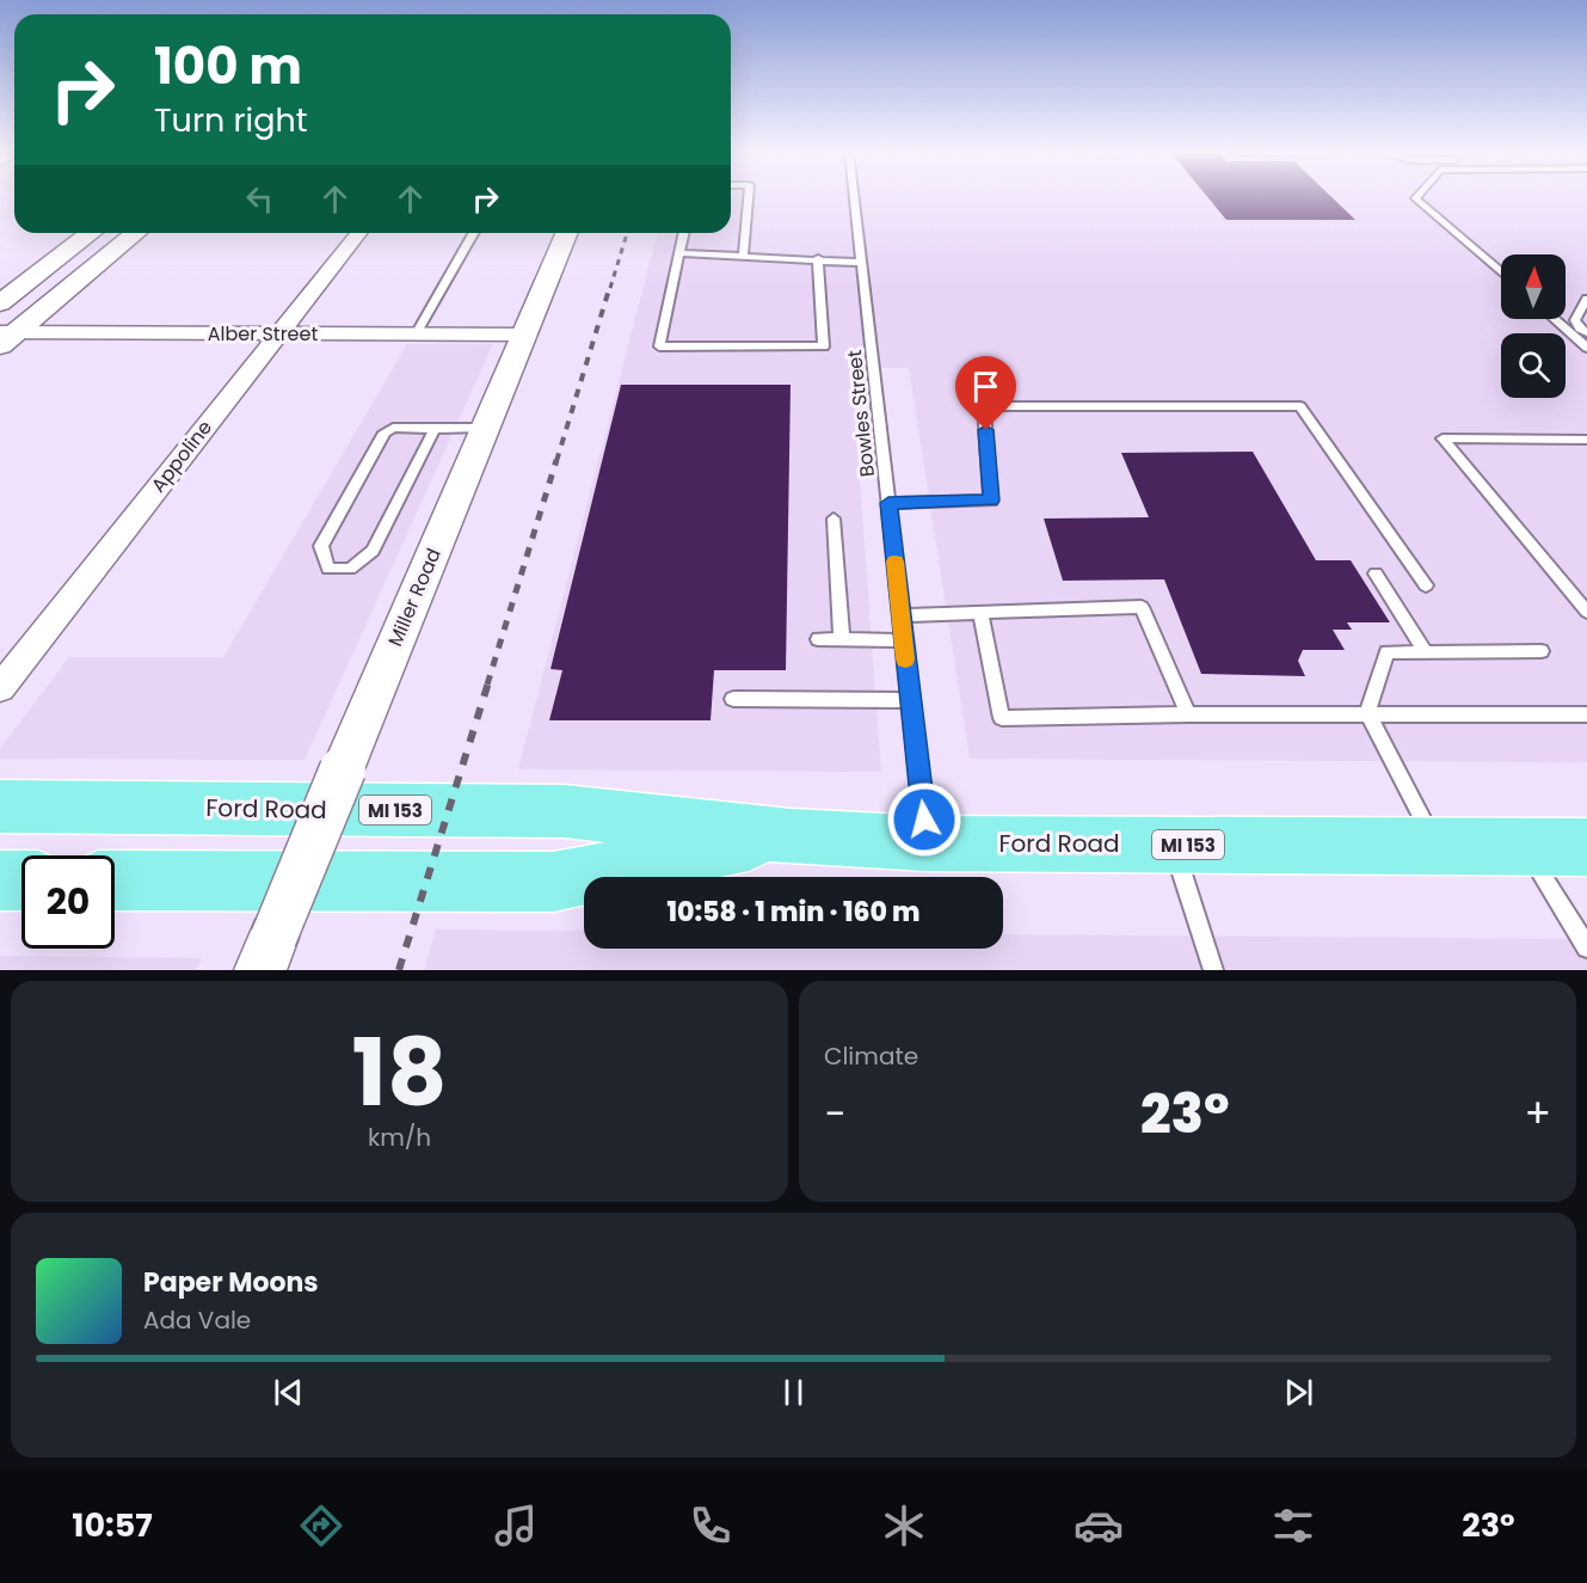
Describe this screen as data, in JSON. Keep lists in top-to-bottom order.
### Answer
{
  "streets": {
    "main road": ["Ford Road", "MI 153"],
    "street": ["Alber Street", "Appoline", "Miller Road"],
    "lane": ["Bowles Street"]
  },
  "crossings": [
    ["Alber Street", "Appoline"],
    ["Alber Street", "Miller Road"],
    ["Bowles Street", "Ford Road"]
  ],
  "north": "top",
  "page": {
    "turn": ["100 m", "Turn right"],
    "limit": "20",
    "trip": "10:58 · 1 min · 160 m",
    "tile": [
      ["18", "km/h"],
      "Climate"
    ],
    "heat": ["−", "23°", "+"],
    "song": ["Paper Moons", "Ada Vale"],
    "tabs": ["10:57", "23°"]
  }
}
